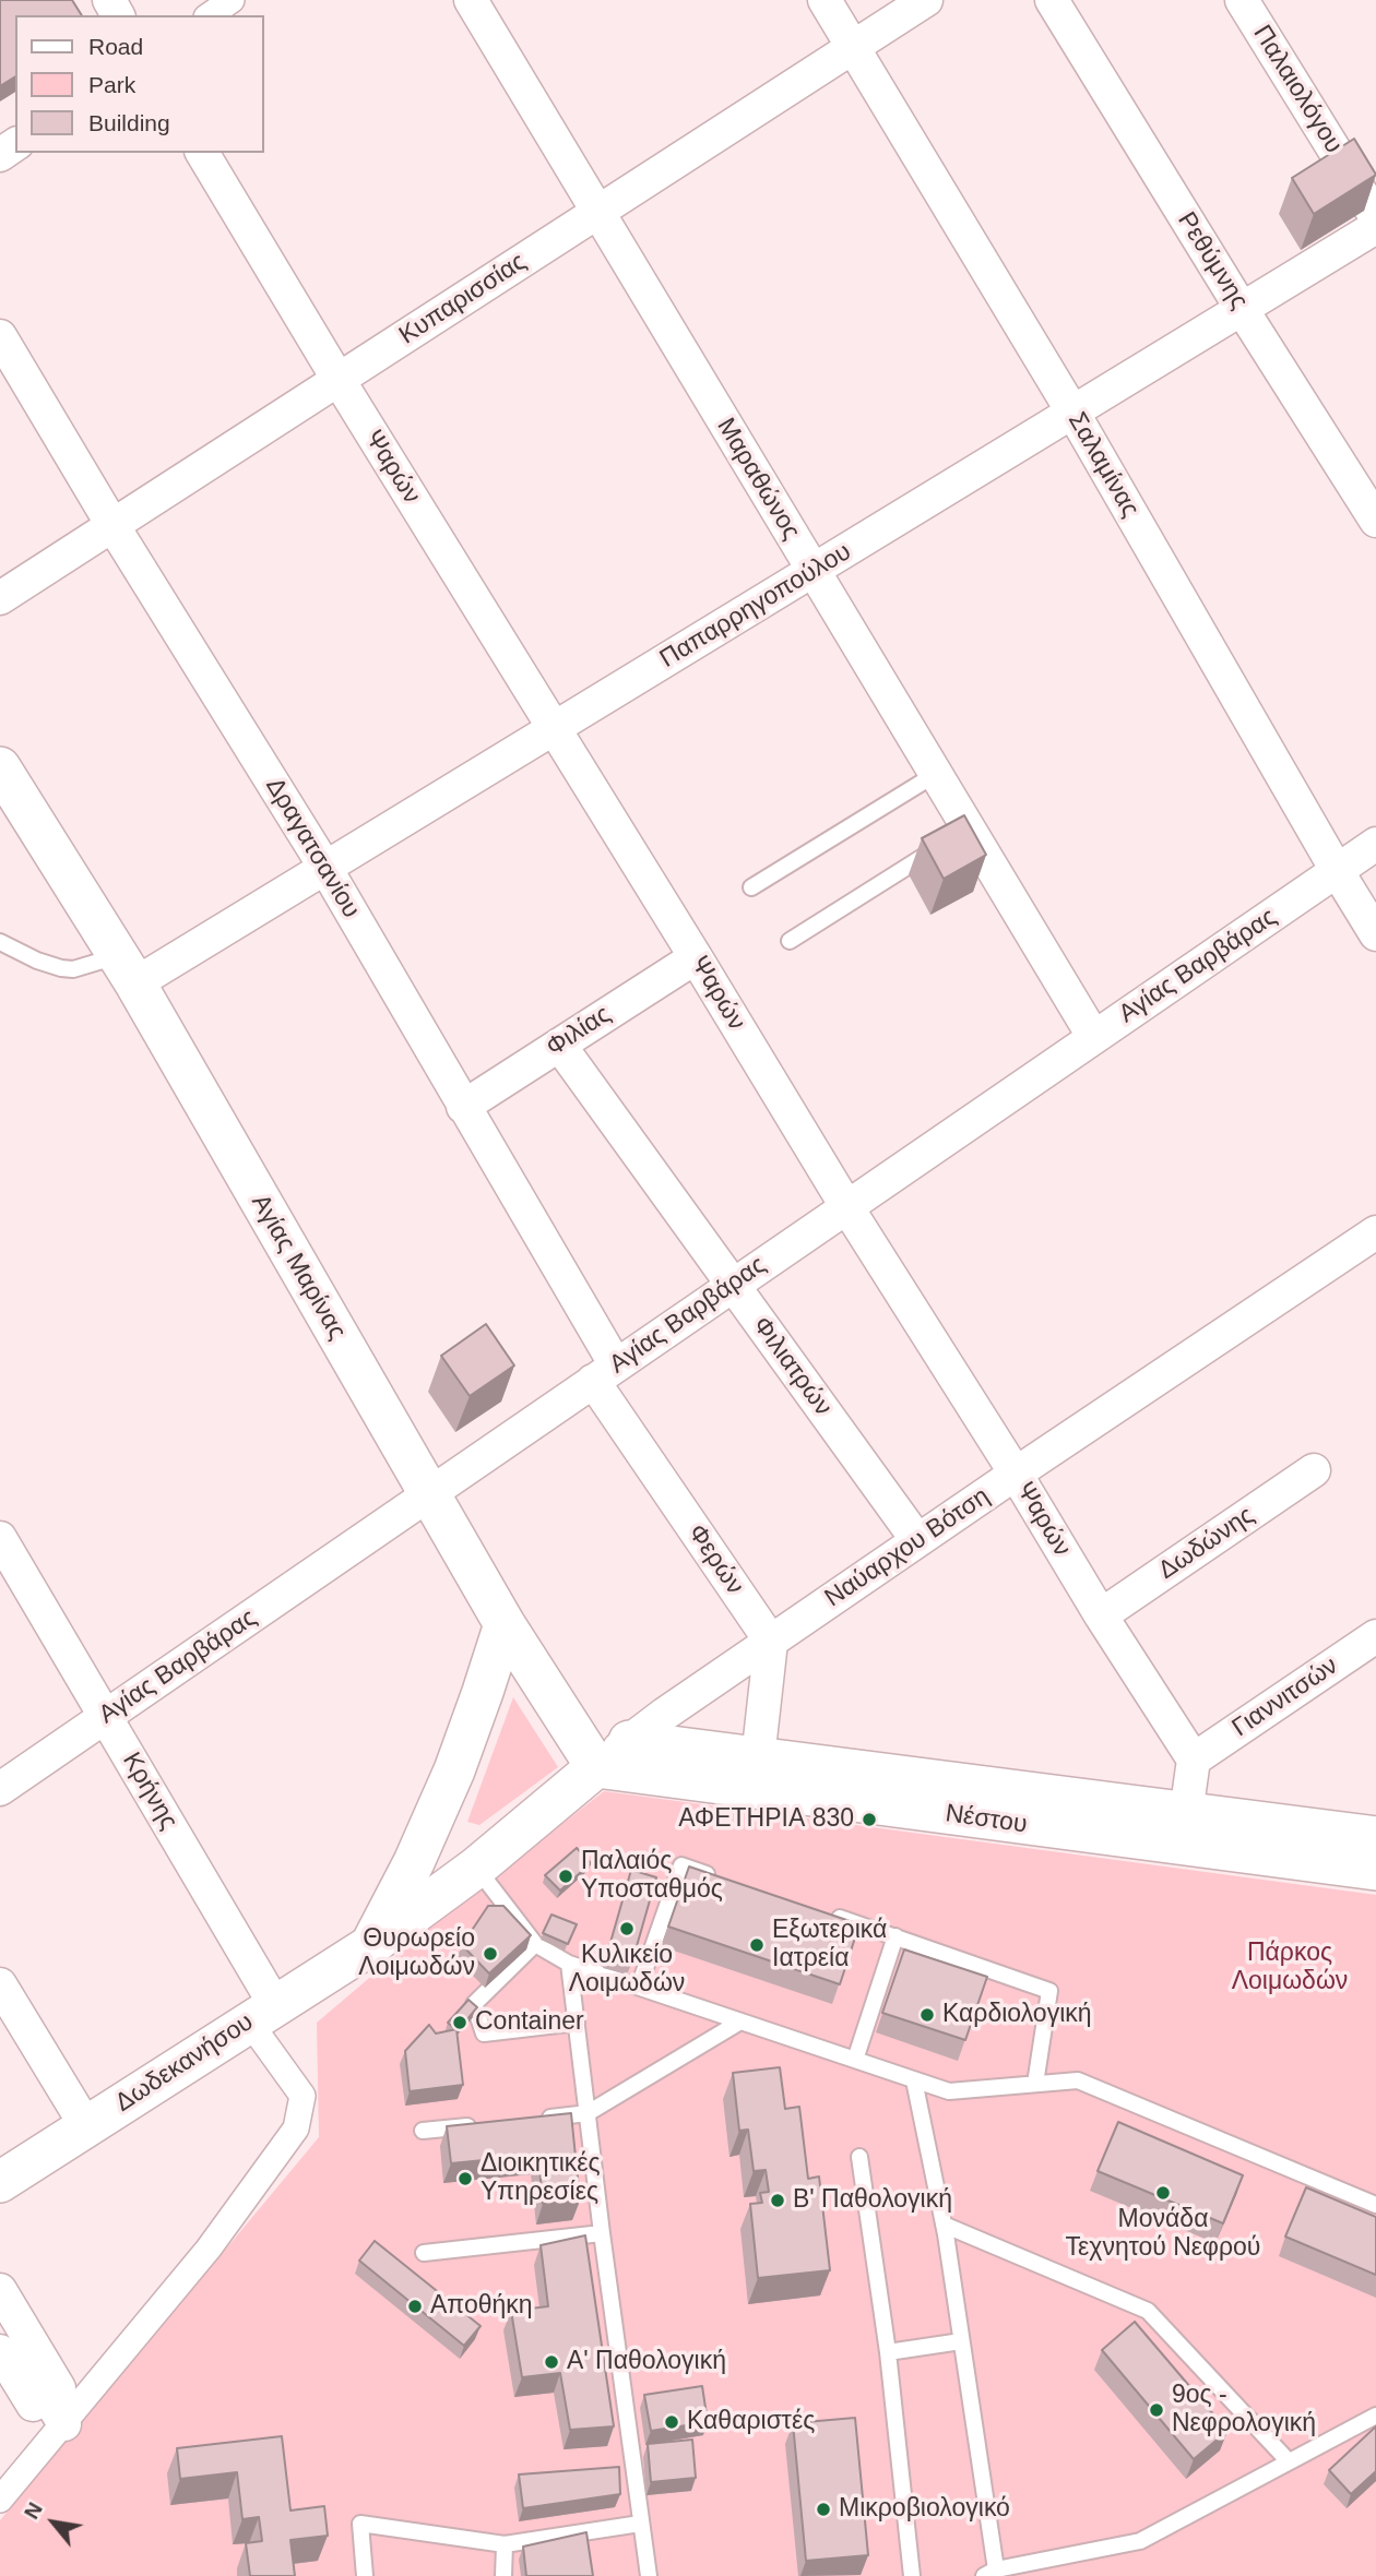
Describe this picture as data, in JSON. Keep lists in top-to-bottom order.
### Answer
{
  "streets": {
    "street": [
      "Παλαιολόγου",
      "Ρεθύμνης",
      "Κυπαρισσίας",
      "Σαλαμίνας",
      "Ψαρών",
      "Μαραθώνος",
      "Παπαρρηγοπούλου",
      "Δραγατσανίου",
      "Αγίας Βαρβάρας",
      "Φιλίας",
      "Αγίας Μαρίνας",
      "Φιλιατρών",
      "Δωδώνης",
      "Ναύαρχου Βότση",
      "Φερών",
      "Γιαννιτσών",
      "Κρήνης",
      "Νέστου",
      "Δωδεκανήσου"
    ]
  },
  "crossings": [
    ["Ρεθύμνης", "Παπαρρηγοπούλου"],
    ["Κυπαρισσίας", "Σαλαμίνας"],
    ["Κυπαρισσίας", "Ψαρών"],
    ["Κυπαρισσίας", "Μαραθώνος"],
    ["Κυπαρισσίας", "Δραγατσανίου"],
    ["Σαλαμίνας", "Παπαρρηγοπούλου"],
    ["Σαλαμίνας", "Αγίας Βαρβάρας"],
    ["Ψαρών", "Παπαρρηγοπούλου"],
    ["Ψαρών", "Αγίας Βαρβάρας"],
    ["Ψαρών", "Φιλίας"],
    ["Ψαρών", "Δωδώνης"],
    ["Ψαρών", "Ναύαρχου Βότση"],
    ["Ψαρών", "Γιαννιτσών"],
    ["Μαραθώνος", "Παπαρρηγοπούλου"],
    ["Μαραθώνος", "Αγίας Βαρβάρας"],
    ["Παπαρρηγοπούλου", "Δραγατσανίου"],
    ["Παπαρρηγοπούλου", "Αγίας Μαρίνας"],
    ["Δραγατσανίου", "Αγίας Βαρβάρας"],
    ["Δραγατσανίου", "Φιλίας"],
    ["Δραγατσανίου", "Φερών"],
    ["Αγίας Βαρβάρας", "Αγίας Μαρίνας"],
    ["Αγίας Βαρβάρας", "Φιλιατρών"],
    ["Αγίας Βαρβάρας", "Φερών"],
    ["Αγίας Βαρβάρας", "Κρήνης"],
    ["Φιλίας", "Φιλιατρών"],
    ["Αγίας Μαρίνας", "Ναύαρχου Βότση"],
    ["Αγίας Μαρίνας", "Νέστου"],
    ["Αγίας Μαρίνας", "Δωδεκανήσου"],
    ["Φιλιατρών", "Ναύαρχου Βότση"],
    ["Ναύαρχου Βότση", "Φερών"],
    ["Ναύαρχου Βότση", "Νέστου"],
    ["Ναύαρχου Βότση", "Δωδεκανήσου"],
    ["Κρήνης", "Δωδεκανήσου"],
    ["Νέστου", "Δωδεκανήσου"]
  ],
  "parks": ["Πάρκος Λοιμωδών"],
  "places": [
    "ΑΦΕΤΗΡΙΑ 830",
    "Παλαιός Υποσταθμός",
    "Κυλικείο Λοιμωδών",
    "Εξωτερικά Ιατρεία",
    "Θυρωρείο Λοιμωδών",
    "Καρδιολογική",
    "Container",
    "Διοικητικές Υπηρεσίες",
    "Μονάδα Τεχνητού Νεφρού",
    "Β' Παθολογική",
    "Αποθήκη",
    "Α' Παθολογική",
    "9ος - Νεφρολογική",
    "Καθαριστές",
    "Μικροβιολογικό"
  ],
  "legend": ["Road", "Park", "Building"],
  "north": "top left"
}
